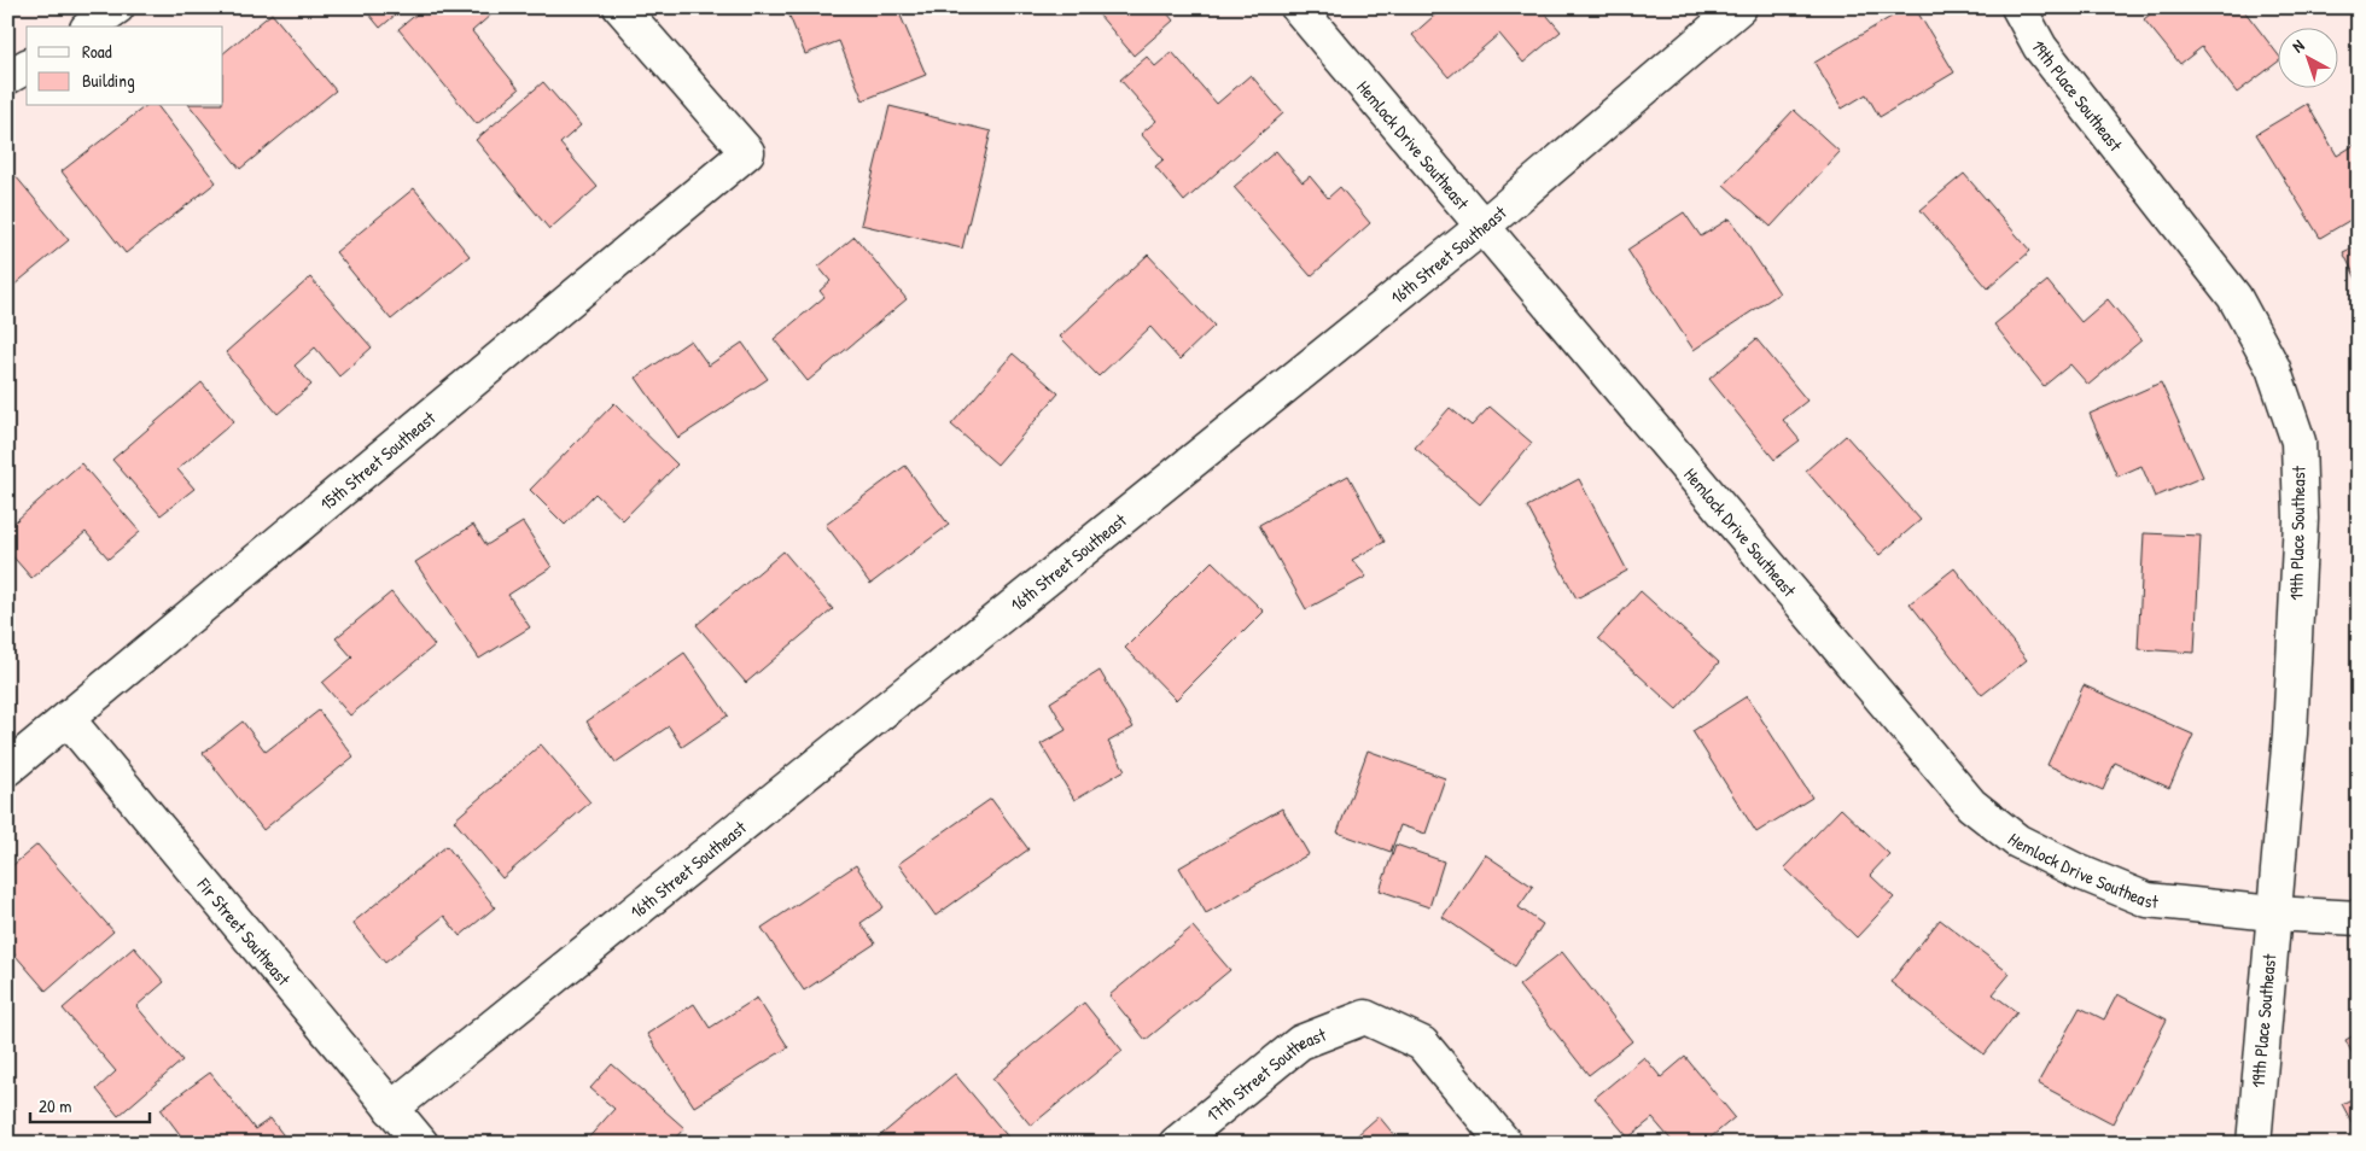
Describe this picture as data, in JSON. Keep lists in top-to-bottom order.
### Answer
{
  "streets": {
    "street": [
      "19th Place Southeast",
      "Hemlock Drive Southeast",
      "16th Street Southeast",
      "15th Street Southeast",
      "Fir Street Southeast",
      "17th Street Southeast"
    ]
  },
  "crossings": [
    ["19th Place Southeast", "Hemlock Drive Southeast"],
    ["Hemlock Drive Southeast", "16th Street Southeast"],
    ["16th Street Southeast", "Fir Street Southeast"],
    ["15th Street Southeast", "Fir Street Southeast"]
  ],
  "legend": ["Road", "Building"],
  "scale_bar": "20 m",
  "north": "top left"
}
